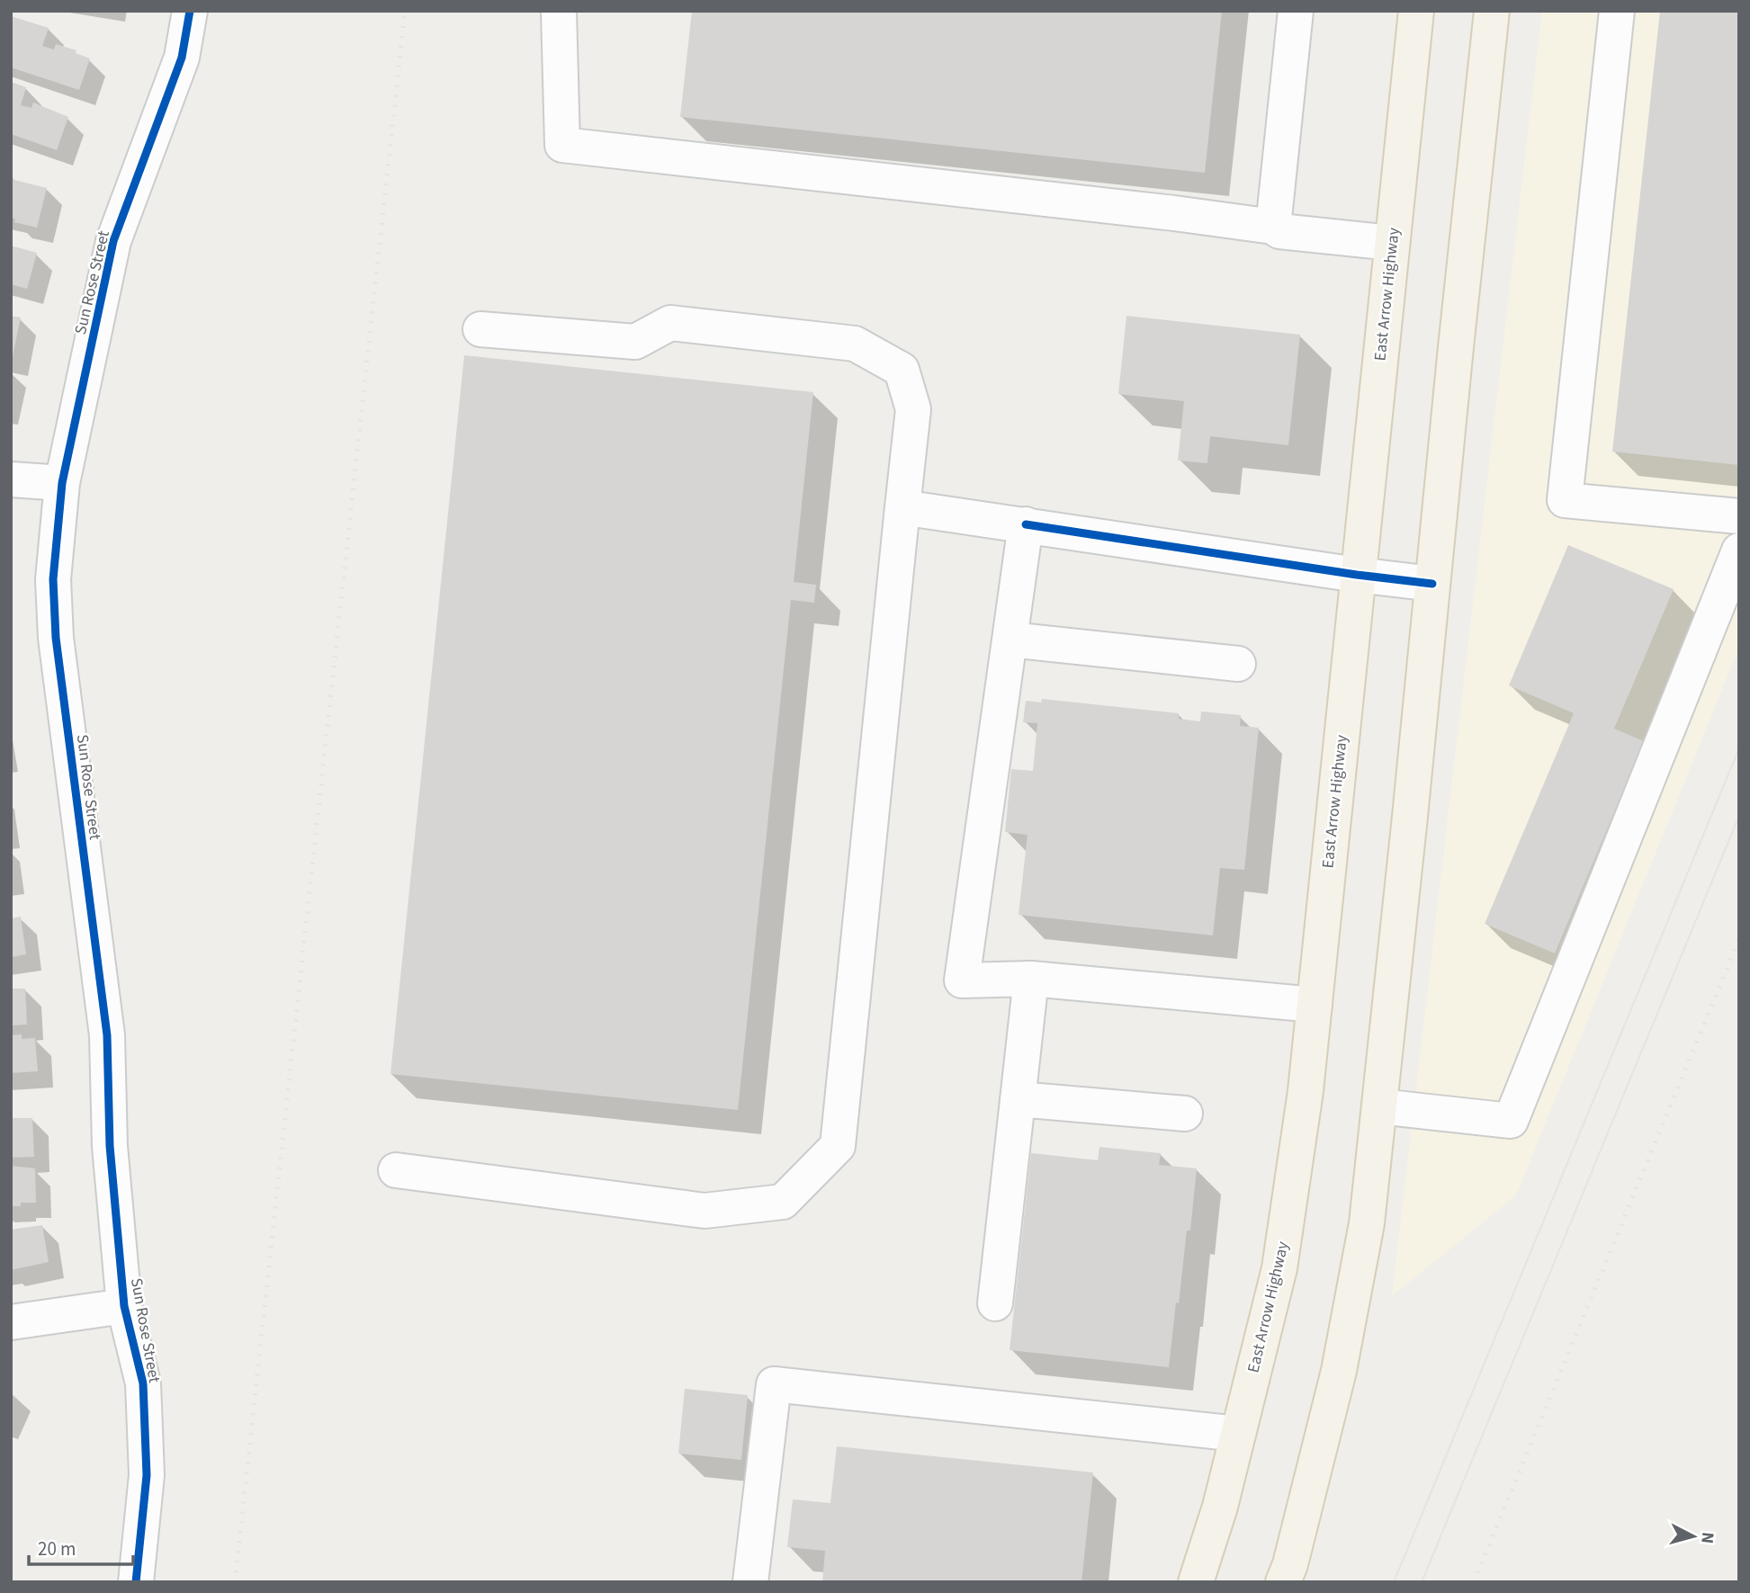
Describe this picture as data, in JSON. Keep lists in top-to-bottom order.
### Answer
{
  "streets": {
    "main road": ["East Arrow Highway"],
    "street": ["Sun Rose Street"]
  },
  "scale_bar": "20 m",
  "north": "right"
}
